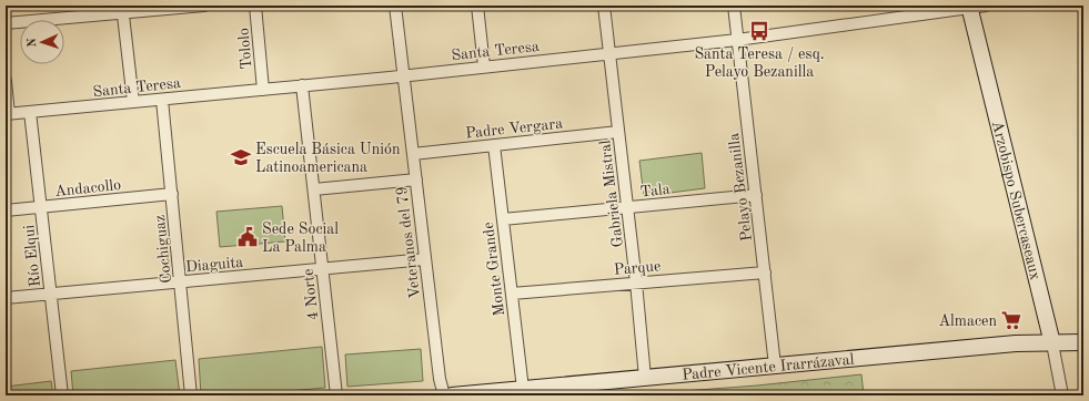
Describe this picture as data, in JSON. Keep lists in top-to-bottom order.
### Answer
{
  "streets": {
    "street": [
      "Tololo",
      "Santa Teresa",
      "Padre Vergara",
      "Andacollo",
      "Pelayo Bezanilla",
      "Tala",
      "Gabriela Mistral",
      "Arzobispo Subercaseaux",
      "Veteranos del 79",
      "Cochiguaz",
      "Río Elqui",
      "Diaguita",
      "Parque",
      "Monte Grande",
      "4 Norte",
      "Padre Vicente Irarrázaval"
    ]
  },
  "crossings": [
    ["Tololo", "Santa Teresa"],
    ["Santa Teresa", "Pelayo Bezanilla"],
    ["Santa Teresa", "Gabriela Mistral"],
    ["Santa Teresa", "Arzobispo Subercaseaux"],
    ["Santa Teresa", "Veteranos del 79"],
    ["Santa Teresa", "Cochiguaz"],
    ["Santa Teresa", "Río Elqui"],
    ["Santa Teresa", "4 Norte"],
    ["Padre Vergara", "Gabriela Mistral"],
    ["Padre Vergara", "Veteranos del 79"],
    ["Padre Vergara", "Monte Grande"],
    ["Andacollo", "Cochiguaz"],
    ["Andacollo", "Río Elqui"],
    ["Pelayo Bezanilla", "Tala"],
    ["Pelayo Bezanilla", "Parque"],
    ["Pelayo Bezanilla", "Padre Vicente Irarrázaval"],
    ["Tala", "Gabriela Mistral"],
    ["Tala", "Monte Grande"],
    ["Gabriela Mistral", "Parque"],
    ["Gabriela Mistral", "Padre Vicente Irarrázaval"],
    ["Arzobispo Subercaseaux", "Padre Vicente Irarrázaval"],
    ["Veteranos del 79", "Diaguita"],
    ["Cochiguaz", "Diaguita"],
    ["Río Elqui", "Diaguita"],
    ["Diaguita", "4 Norte"],
    ["Parque", "Monte Grande"],
    ["Monte Grande", "Padre Vicente Irarrázaval"]
  ],
  "places": {
    "bus stop": ["Santa Teresa / esq. Pelayo Bezanilla"],
    "school or university": ["Escuela Básica Unión Latinoamericana"],
    "public building": ["Sede Social La Palma"],
    "supermarket": ["Almacen"]
  },
  "north": "left"
}
